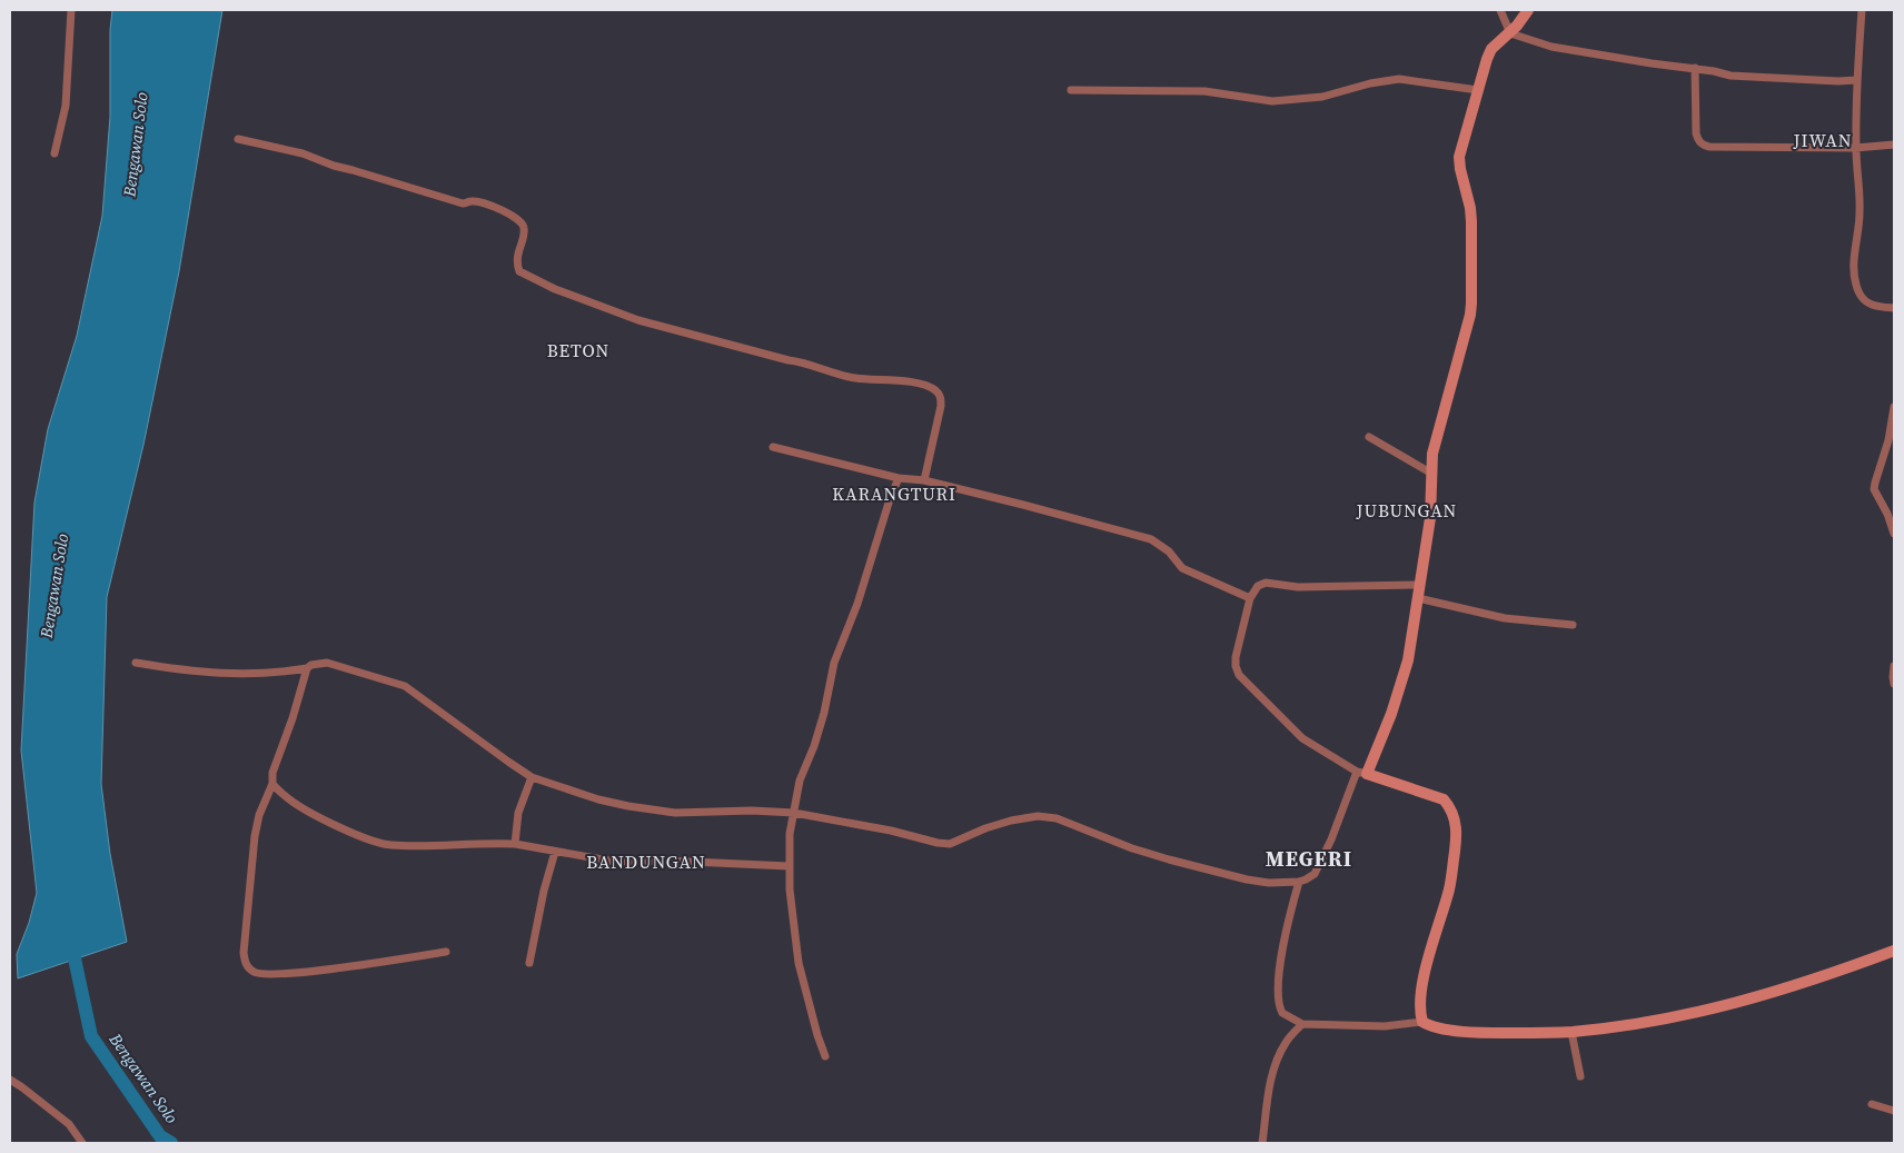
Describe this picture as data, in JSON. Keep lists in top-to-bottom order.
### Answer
{
  "districts": [
    "JIWAN",
    "BETON",
    "KARANGTURI",
    "JUBUNGAN",
    "MEGERI",
    "BANDUNGAN"
  ],
  "water": ["Bengawan Solo"]
}
